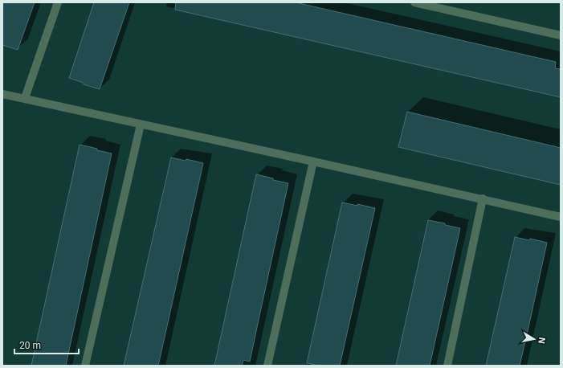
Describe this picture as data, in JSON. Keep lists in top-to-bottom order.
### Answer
{
  "scale_bar": "20 m",
  "north": "right"
}
